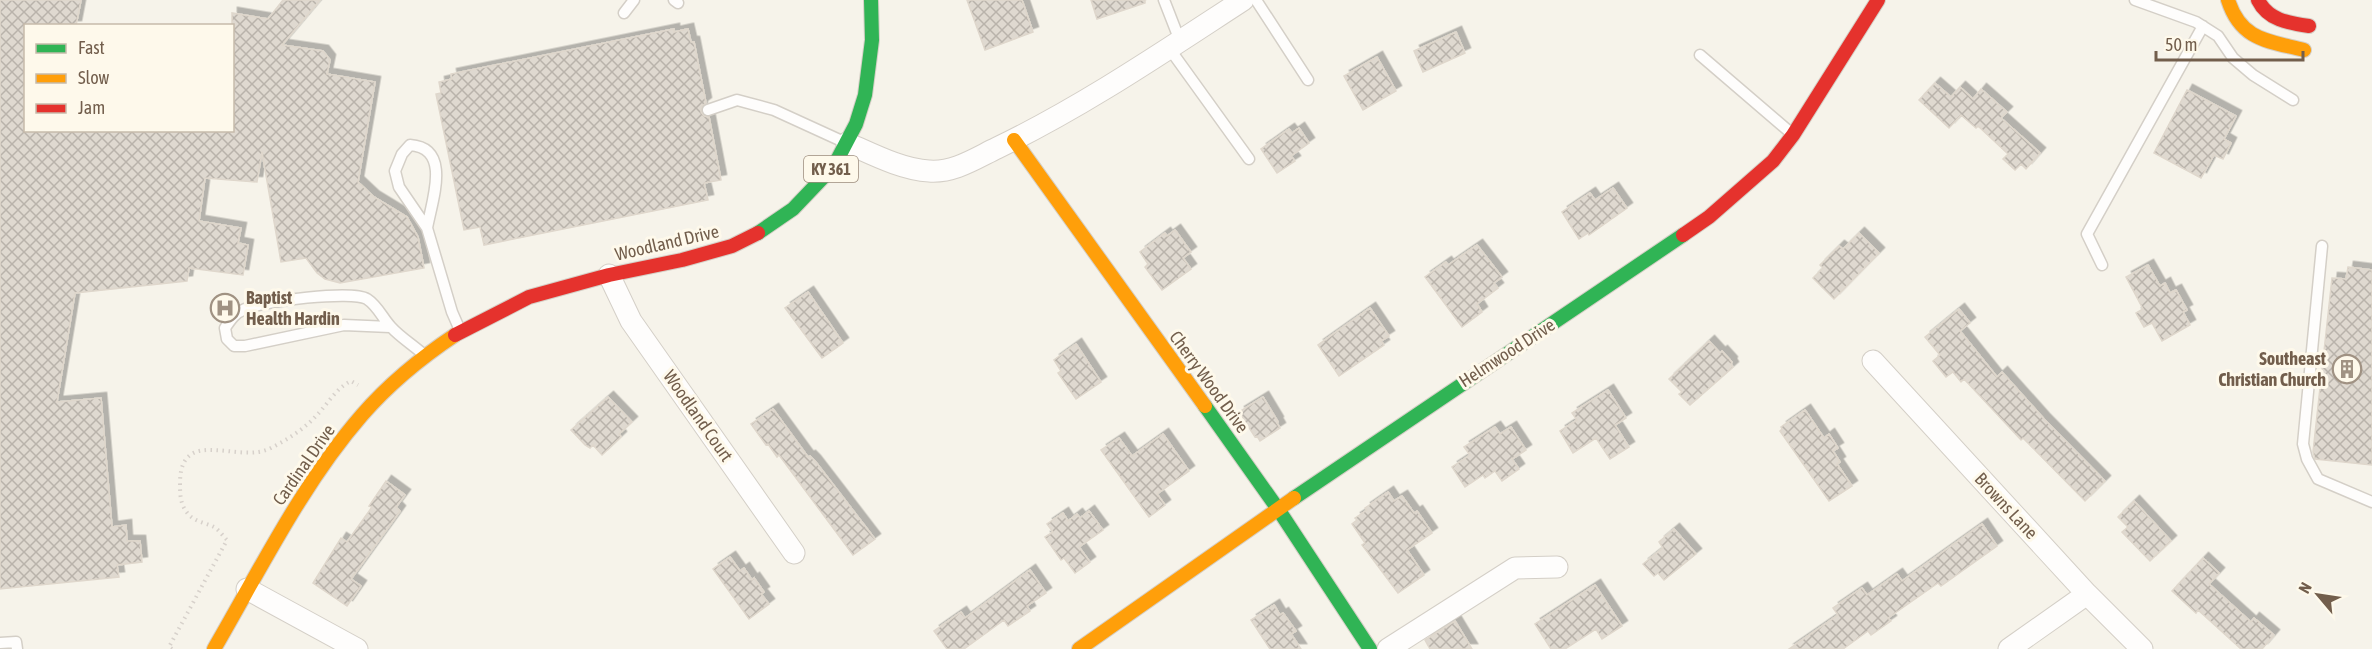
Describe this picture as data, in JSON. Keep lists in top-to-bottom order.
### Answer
{
  "streets": {
    "street": [
      "KY 361",
      "Woodland Drive",
      "Helmwood Drive",
      "Cherry Wood Drive",
      "Woodland Court",
      "Cardinal Drive",
      "Browns Lane"
    ]
  },
  "crossings": [
    ["Woodland Drive", "Woodland Court"],
    ["Woodland Drive", "Cardinal Drive"],
    ["Helmwood Drive", "Cherry Wood Drive"]
  ],
  "places": {
    "hospital": ["Baptist Health Hardin"],
    "building": ["Southeast Christian Church"]
  },
  "legend": ["Fast", "Slow", "Jam"],
  "scale_bar": "50 m",
  "north": "top left"
}
